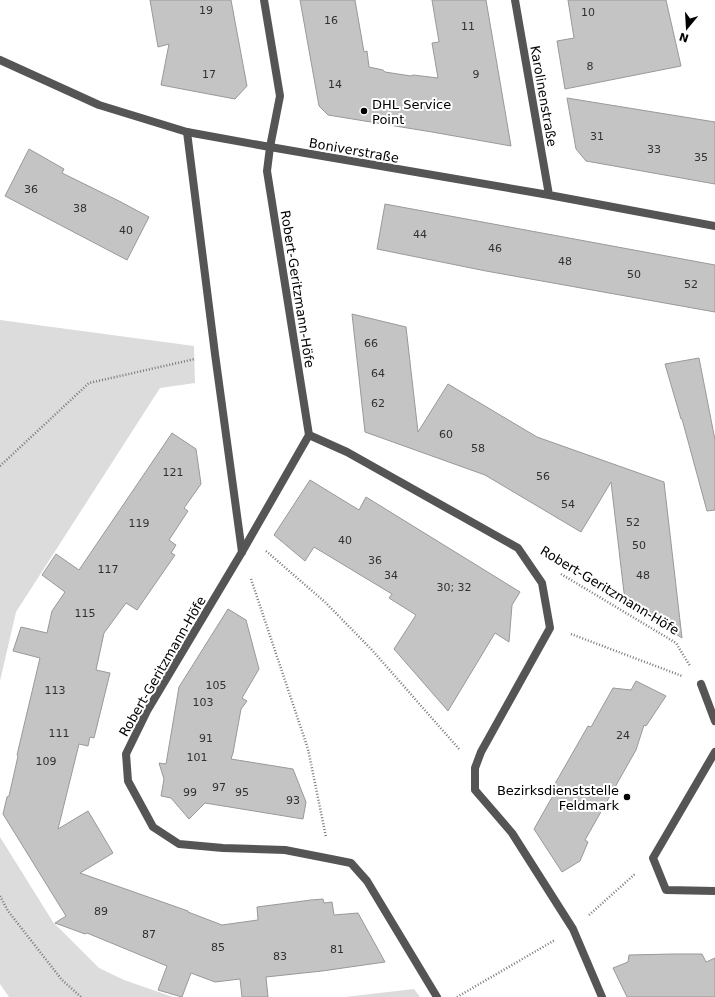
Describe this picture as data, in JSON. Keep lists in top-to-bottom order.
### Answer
{
  "streets": {
    "street": ["Karolinenstraße", "Boniverstraße", "Robert-Geritzmann-Höfe"]
  },
  "crossings": [
    ["Karolinenstraße", "Boniverstraße"],
    ["Boniverstraße", "Robert-Geritzmann-Höfe"]
  ],
  "places": ["DHL Service Point", "Bezirksdienststelle Feldmark"],
  "house_numbers": [
    "19",
    "10",
    "16",
    "11",
    "8",
    "17",
    "9",
    "14",
    "31",
    "33",
    "35",
    "36",
    "38",
    "40",
    "44",
    "46",
    "48",
    "50",
    "52",
    "66",
    "64",
    "62",
    "60",
    "58",
    "121",
    "56",
    "54",
    "52",
    "119",
    "40",
    "50",
    "36",
    "117",
    "34",
    "48",
    "30; 32",
    "115",
    "105",
    "113",
    "103",
    "111",
    "24",
    "91",
    "101",
    "109",
    "97",
    "99",
    "95",
    "93",
    "89",
    "87",
    "85",
    "81",
    "83"
  ],
  "north": "bottom"
}
